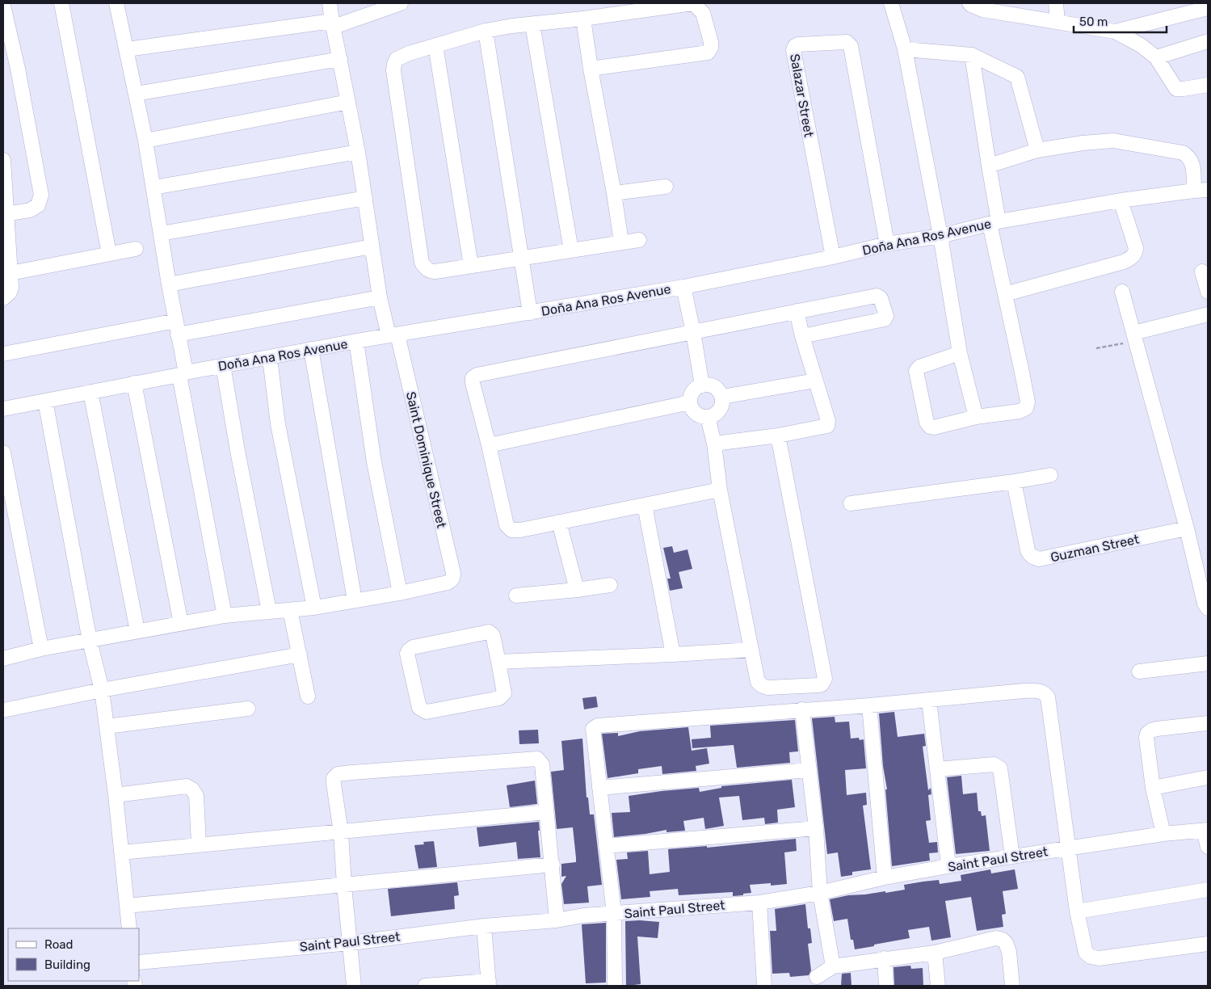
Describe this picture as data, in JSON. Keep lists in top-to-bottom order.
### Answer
{
  "streets": {
    "street": [
      "Salazar Street",
      "Doña Ana Ros Avenue",
      "Saint Dominique Street",
      "Guzman Street",
      "Saint Paul Street"
    ]
  },
  "crossings": [
    ["Salazar Street", "Doña Ana Ros Avenue"],
    ["Doña Ana Ros Avenue", "Saint Dominique Street"]
  ],
  "legend": ["Road", "Building"],
  "scale_bar": "50 m"
}
